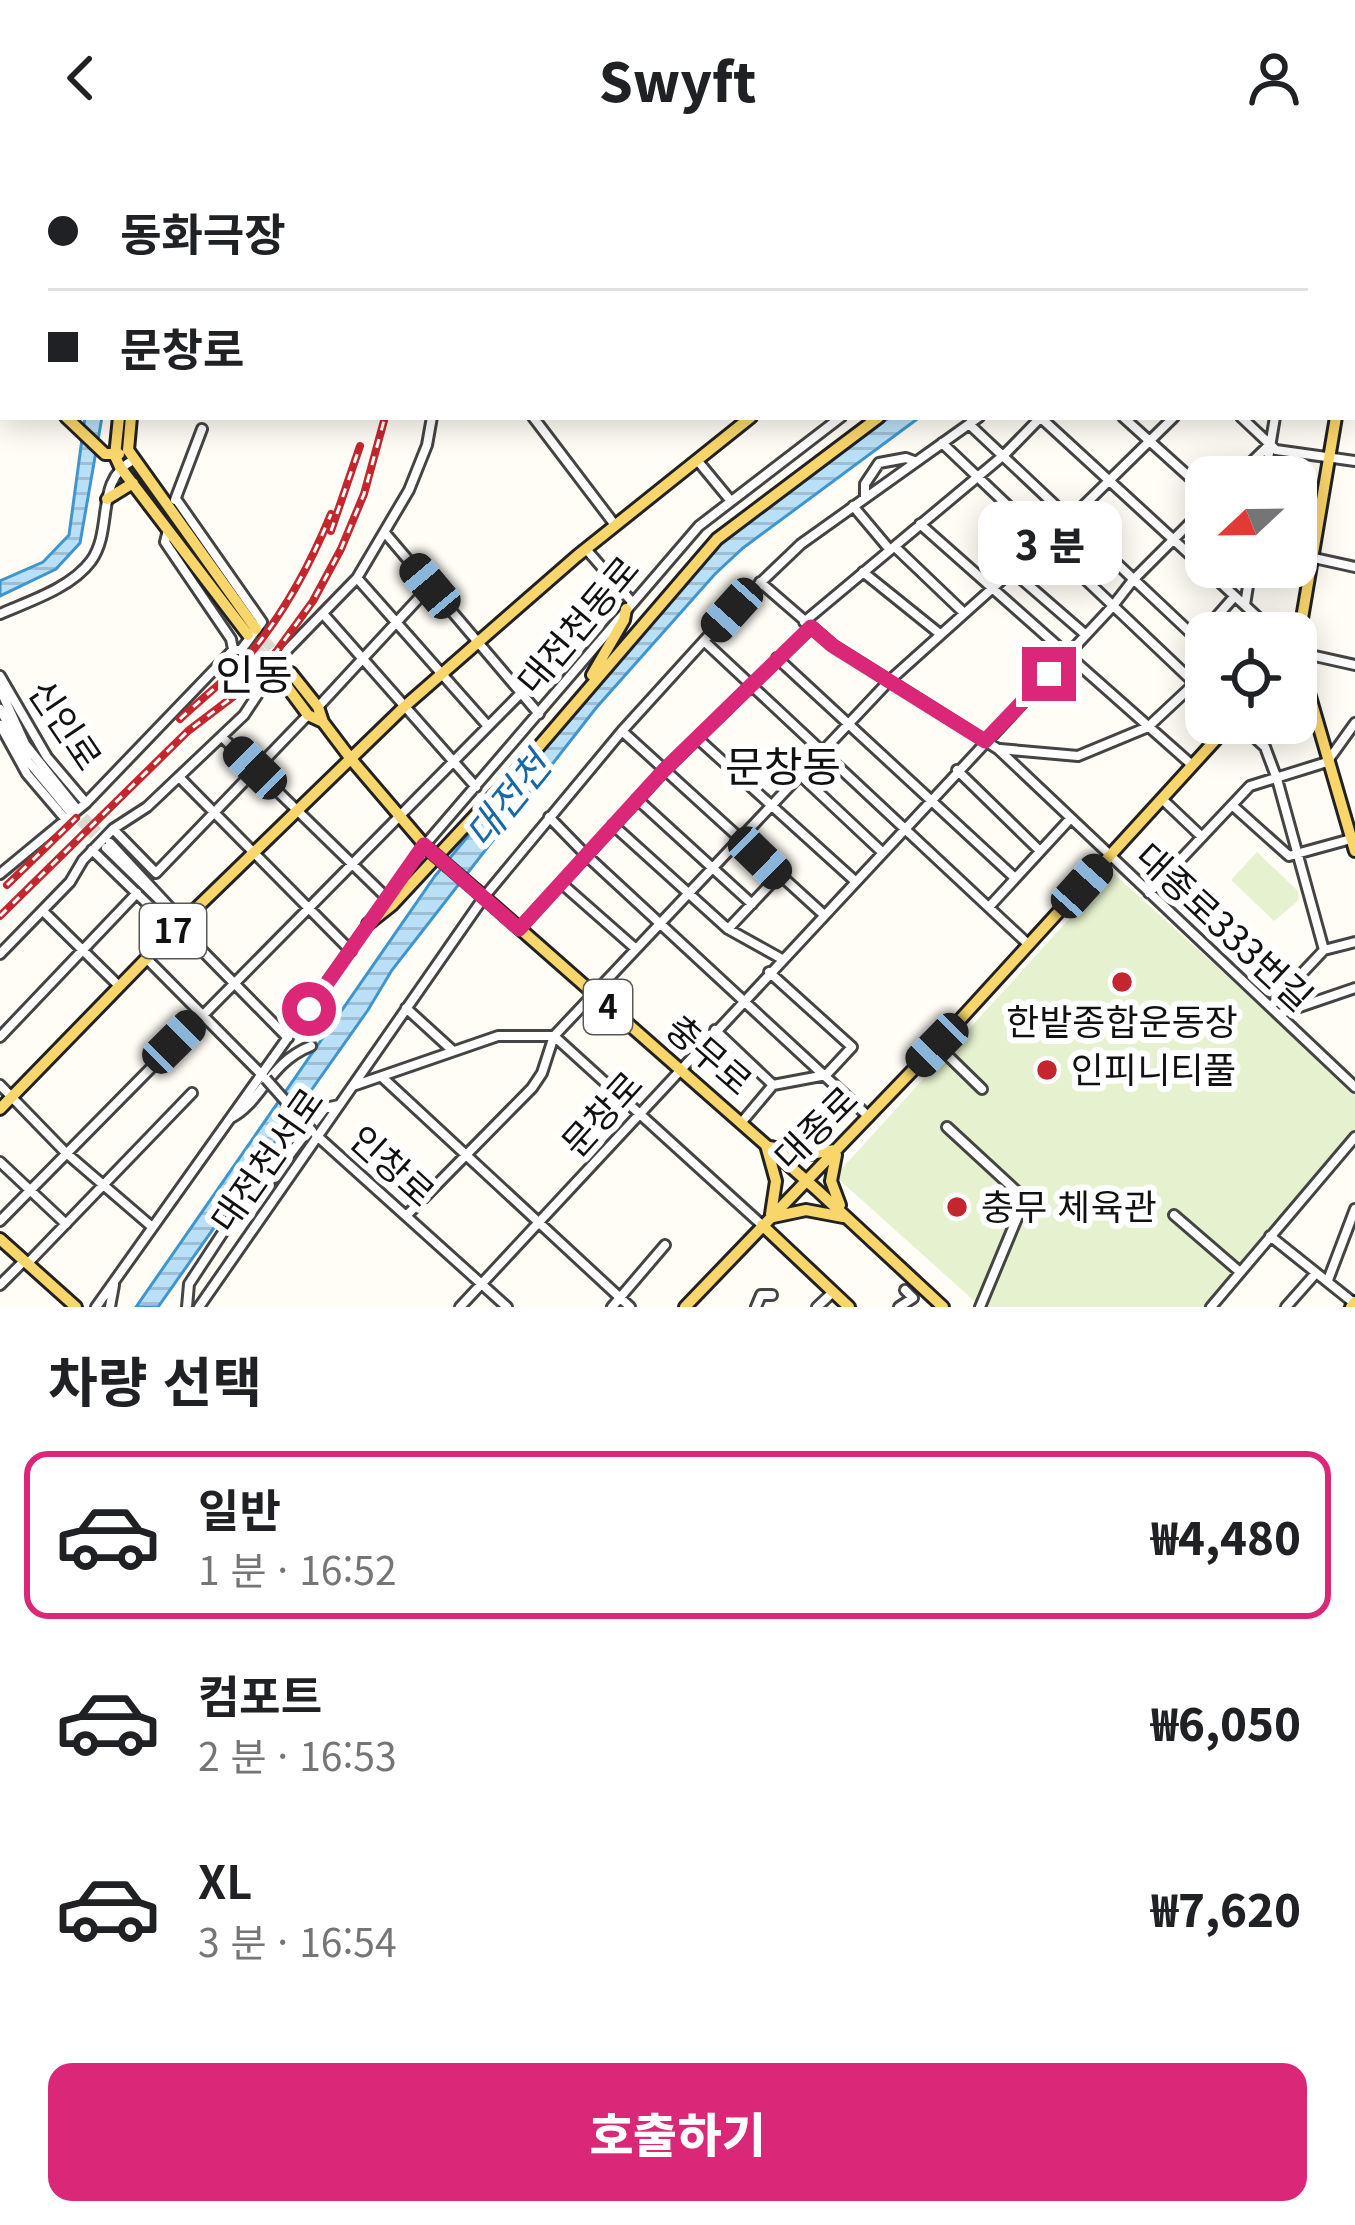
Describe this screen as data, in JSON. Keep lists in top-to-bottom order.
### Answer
{
  "streets": {
    "main road": [
      "17",
      "4",
      "충무로",
      "대종로"
    ],
    "street": [
      "대전천동로",
      "신인로",
      "대종로333번길",
      "문창로",
      "대전천서로",
      "인창로"
    ]
  },
  "crossings": [
    ["대전천동로", "충무로"],
    ["대전천동로", "인창로"],
    ["대종로333번길", "대종로"],
    ["17", "충무로"],
    ["17", "인창로"],
    ["충무로", "문창로"],
    ["충무로", "대종로"],
    ["충무로", "대전천서로"],
    ["문창로", "인창로"],
    ["대전천서로", "인창로"]
  ],
  "districts": ["인동", "문창동"],
  "water": ["대전천"],
  "places": ["한밭종합운동장", "인피니티풀", "충무 체육관"],
  "north": "left",
  "page": {
    "header": "Swyft",
    "banner": ["동화극장", "문창로"],
    "bubble": "3 분",
    "heading": "차량 선택",
    "list": [
      {
        "name": "일반",
        "note": "1 분 · 16:52",
        "value": "₩4,480"
      },
      {
        "name": "컴포트",
        "note": "2 분 · 16:53",
        "value": "₩6,050"
      },
      {
        "name": "XL",
        "note": "3 분 · 16:54",
        "value": "₩7,620"
      }
    ],
    "buttons": "호출하기"
  }
}
